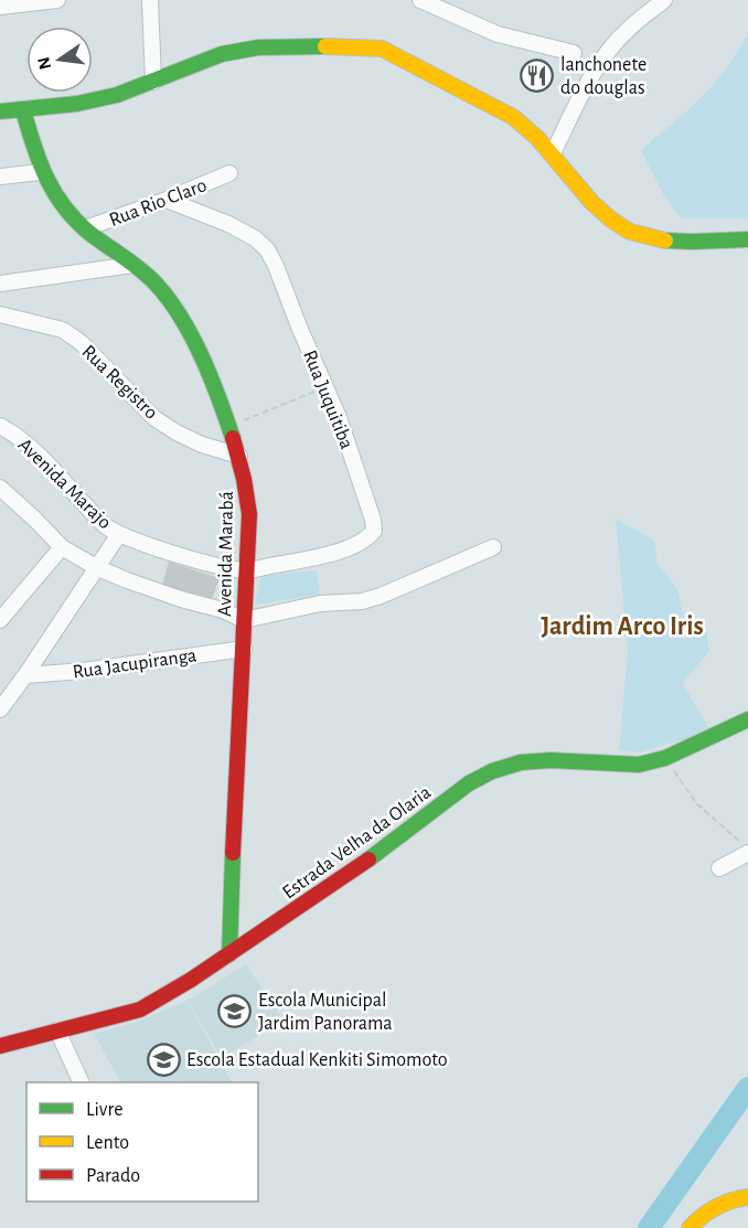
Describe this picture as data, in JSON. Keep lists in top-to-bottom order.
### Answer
{
  "streets": {
    "street": [
      "Rua Rio Claro",
      "Rua Registro",
      "Rua Juquitiba",
      "Avenida Marajo",
      "Avenida Marabá",
      "Rua Jacupiranga",
      "Estrada Velha da Olaria"
    ]
  },
  "crossings": [
    ["Rua Rio Claro", "Rua Juquitiba"],
    ["Rua Rio Claro", "Avenida Marabá"],
    ["Rua Registro", "Avenida Marabá"],
    ["Rua Juquitiba", "Avenida Marajo"],
    ["Rua Juquitiba", "Avenida Marabá"],
    ["Avenida Marajo", "Avenida Marabá"],
    ["Avenida Marabá", "Rua Jacupiranga"],
    ["Avenida Marabá", "Estrada Velha da Olaria"]
  ],
  "districts": ["Jardim Arco Iris"],
  "places": {
    "restaurant": ["lanchonete do douglas"],
    "school or university": ["Escola Municipal Jardim Panorama", "Escola Estadual Kenkiti Simomoto"]
  },
  "legend": ["Livre", "Lento", "Parado"],
  "north": "left"
}
